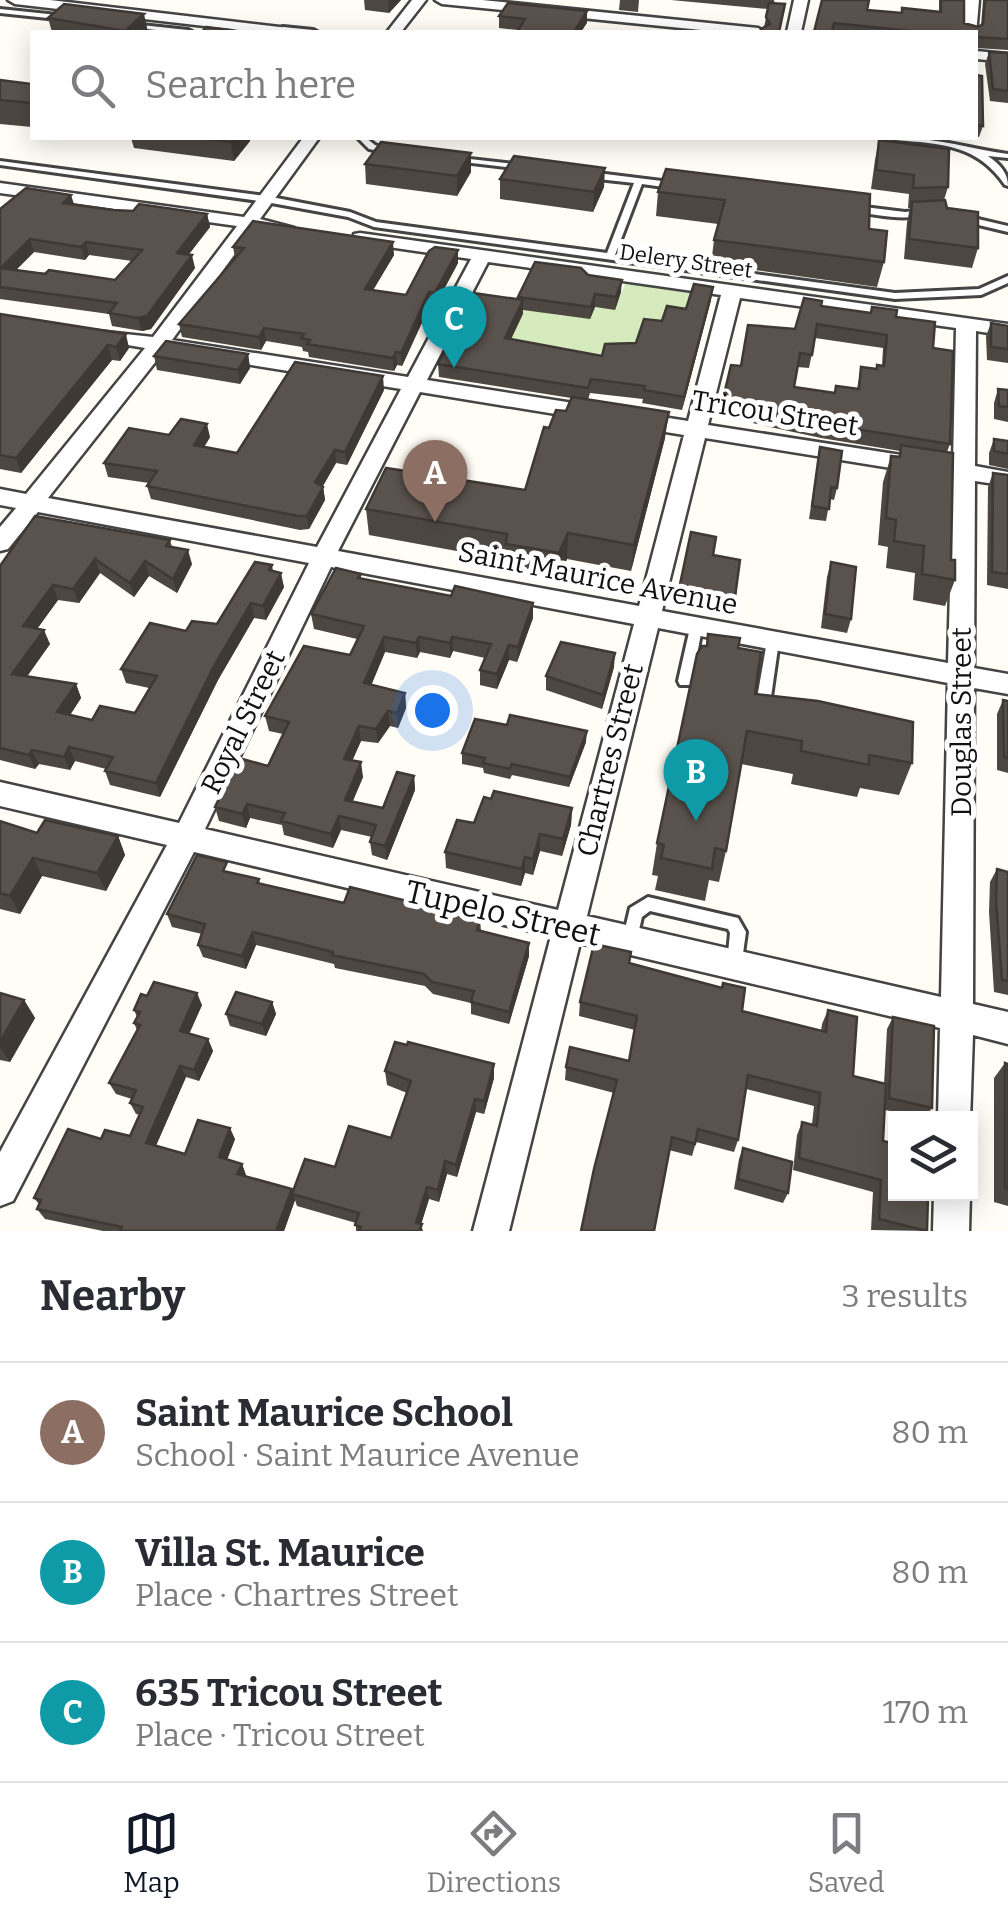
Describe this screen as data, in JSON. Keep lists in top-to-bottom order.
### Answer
{
  "streets": {
    "street": [
      "Delery Street",
      "Tricou Street",
      "Saint Maurice Avenue",
      "Royal Street",
      "Douglas Street",
      "Chartres Street",
      "Tupelo Street"
    ]
  },
  "crossings": [
    ["Delery Street", "Royal Street"],
    ["Delery Street", "Douglas Street"],
    ["Delery Street", "Chartres Street"],
    ["Tricou Street", "Royal Street"],
    ["Tricou Street", "Douglas Street"],
    ["Tricou Street", "Chartres Street"],
    ["Saint Maurice Avenue", "Royal Street"],
    ["Saint Maurice Avenue", "Douglas Street"],
    ["Saint Maurice Avenue", "Chartres Street"],
    ["Royal Street", "Tupelo Street"],
    ["Douglas Street", "Tupelo Street"],
    ["Chartres Street", "Tupelo Street"]
  ],
  "page": {
    "search": "Search here",
    "pins": ["C", "A", "B"],
    "heading": ["Nearby", "3 results"],
    "list": [
      {
        "mark": "A",
        "name": "Saint Maurice School",
        "note": "School · Saint Maurice Avenue",
        "value": "80 m"
      },
      {
        "mark": "B",
        "name": "Villa St. Maurice",
        "note": "Place · Chartres Street",
        "value": "80 m"
      },
      {
        "mark": "C",
        "name": "635 Tricou Street",
        "note": "Place · Tricou Street",
        "value": "170 m"
      }
    ],
    "nav": ["Map", "Directions", "Saved"]
  }
}
